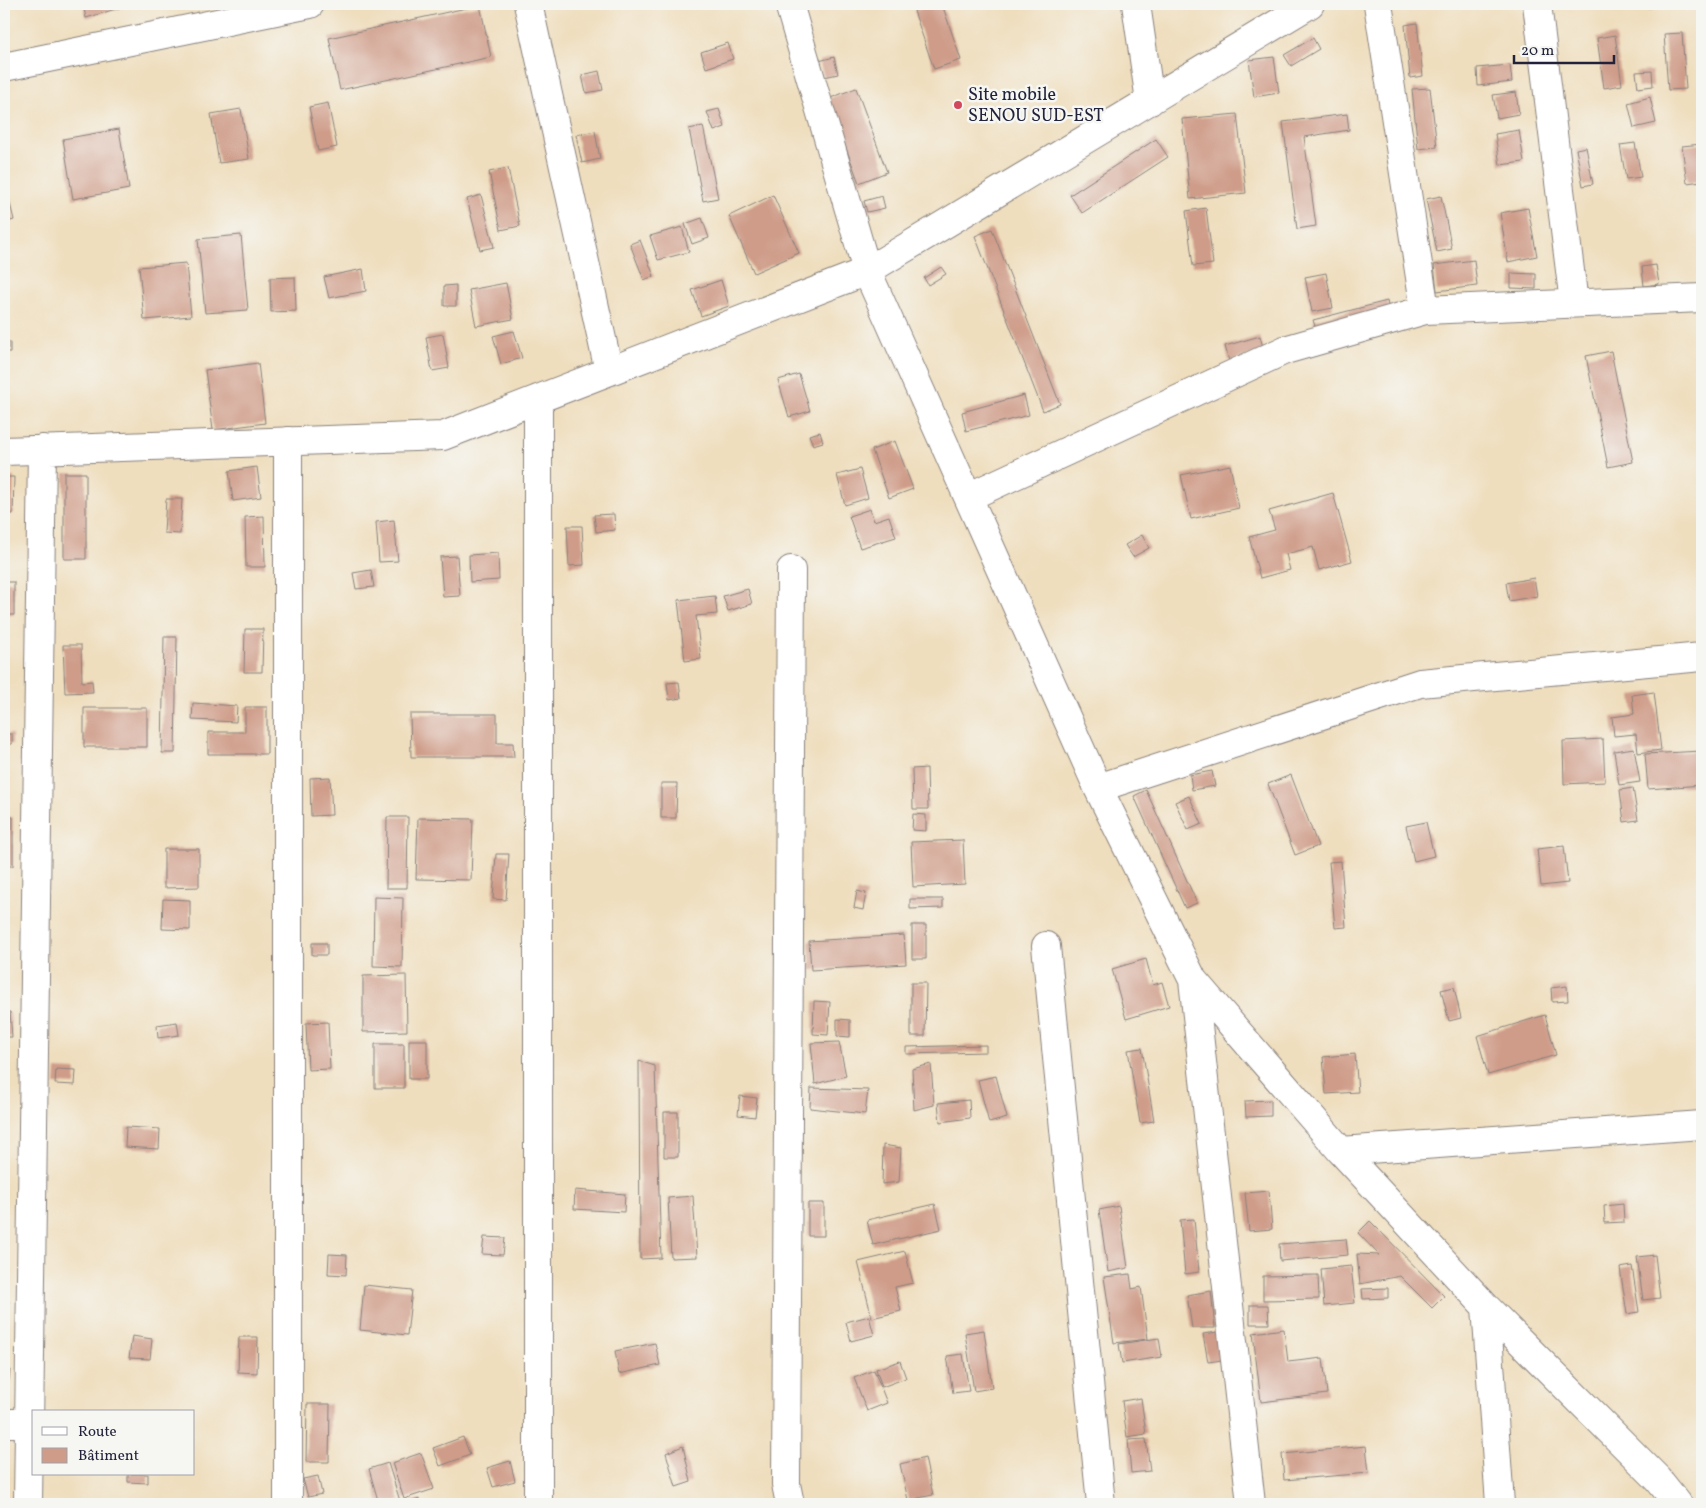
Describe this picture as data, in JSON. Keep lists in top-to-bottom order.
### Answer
{
  "places": ["Site mobile SENOU SUD-EST"],
  "legend": ["Route", "Bâtiment"],
  "scale_bar": "20 m"
}
